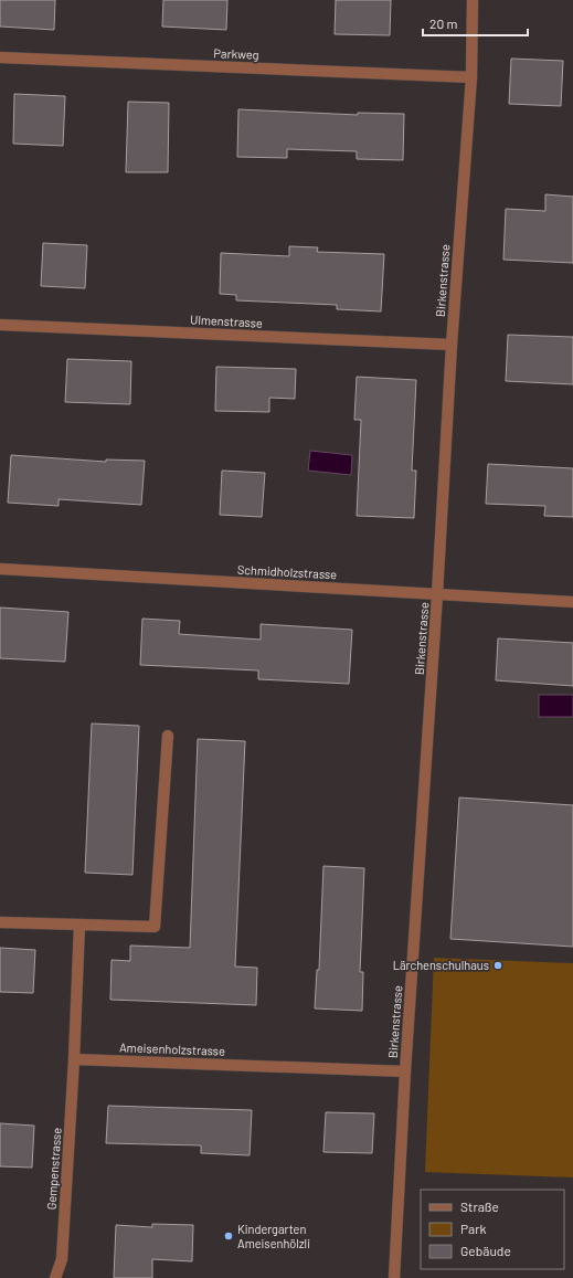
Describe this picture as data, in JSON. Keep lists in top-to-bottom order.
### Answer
{
  "streets": {
    "street": [
      "Parkweg",
      "Birkenstrasse",
      "Ulmenstrasse",
      "Schmidholzstrasse",
      "Ameisenholzstrasse",
      "Gempenstrasse"
    ]
  },
  "crossings": [
    ["Parkweg", "Birkenstrasse"],
    ["Birkenstrasse", "Ulmenstrasse"],
    ["Birkenstrasse", "Schmidholzstrasse"],
    ["Birkenstrasse", "Ameisenholzstrasse"],
    ["Ameisenholzstrasse", "Gempenstrasse"]
  ],
  "places": ["Lärchenschulhaus", "Kindergarten Ameisenhölzli"],
  "legend": ["Straße", "Park", "Gebäude"],
  "scale_bar": "20 m"
}
